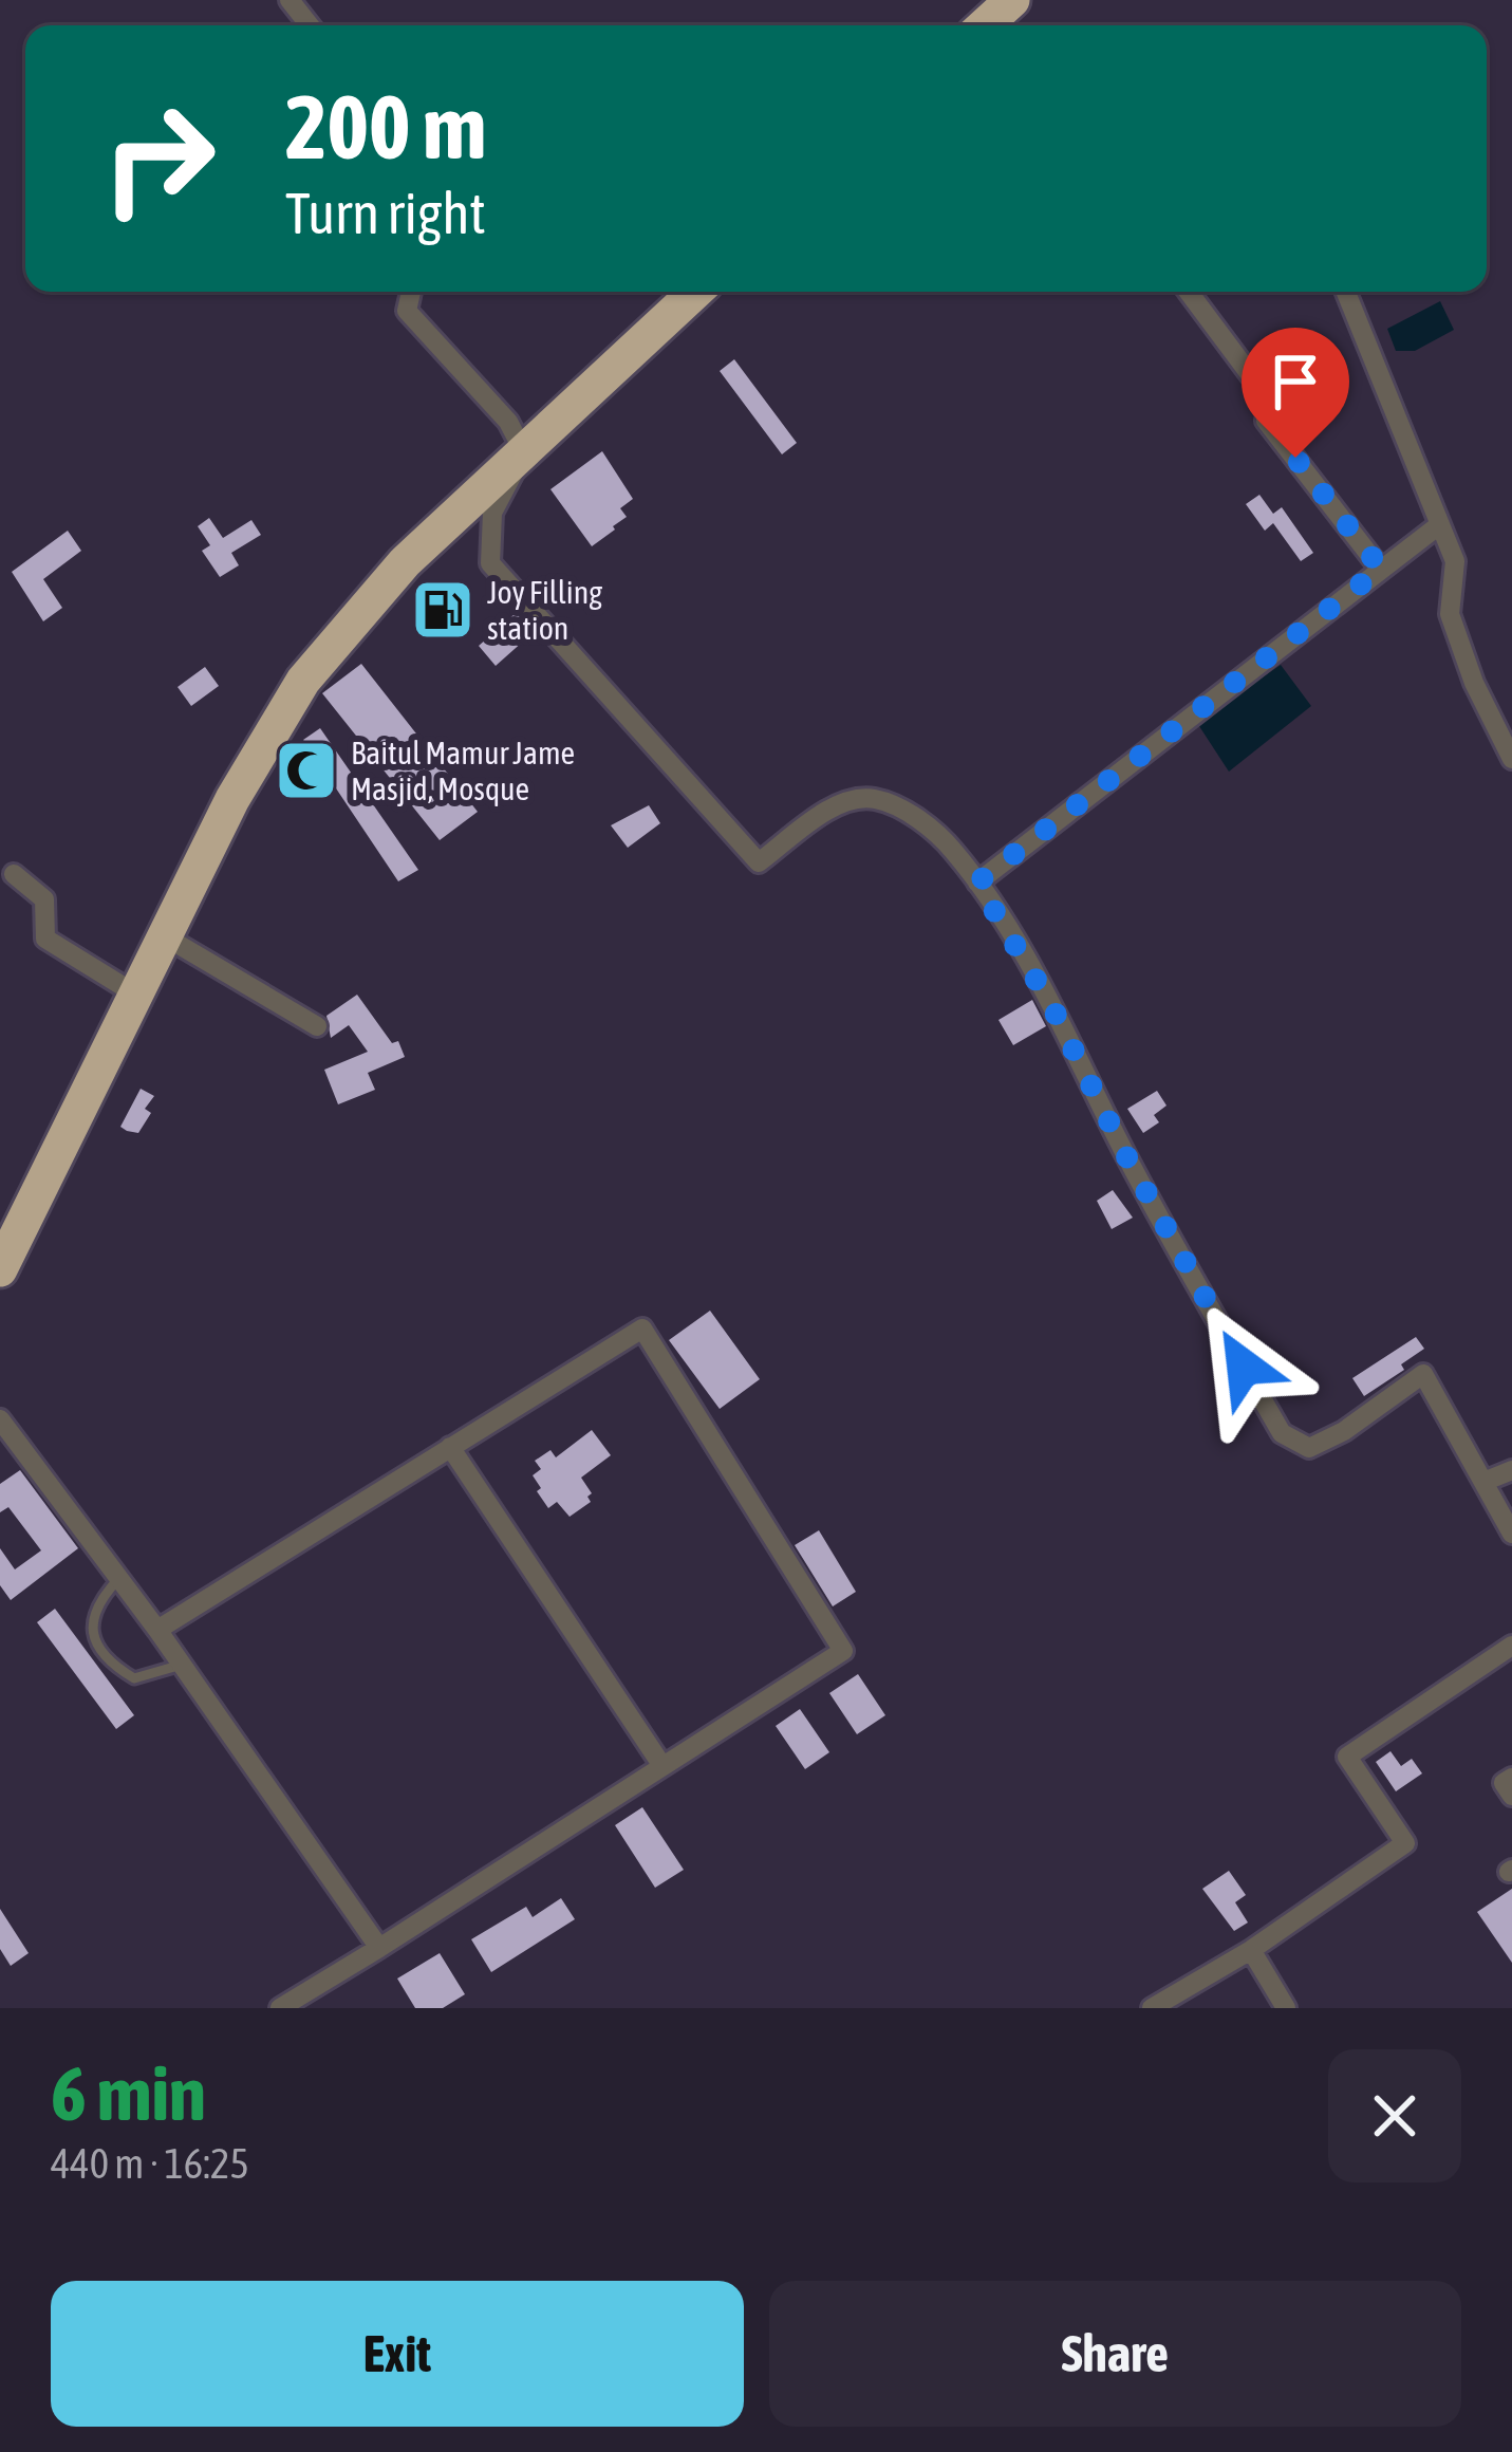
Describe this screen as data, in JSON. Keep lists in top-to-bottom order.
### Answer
{
  "places": {
    "fuel station": ["Joy Filling station"],
    "mosque": ["Baitul Mamur Jame Masjid, Mosque"]
  },
  "page": {
    "turn": ["200 m", "Turn right"],
    "heading": ["6 min", "440 m · 16:25"],
    "buttons": ["Exit", "Share"]
  }
}
